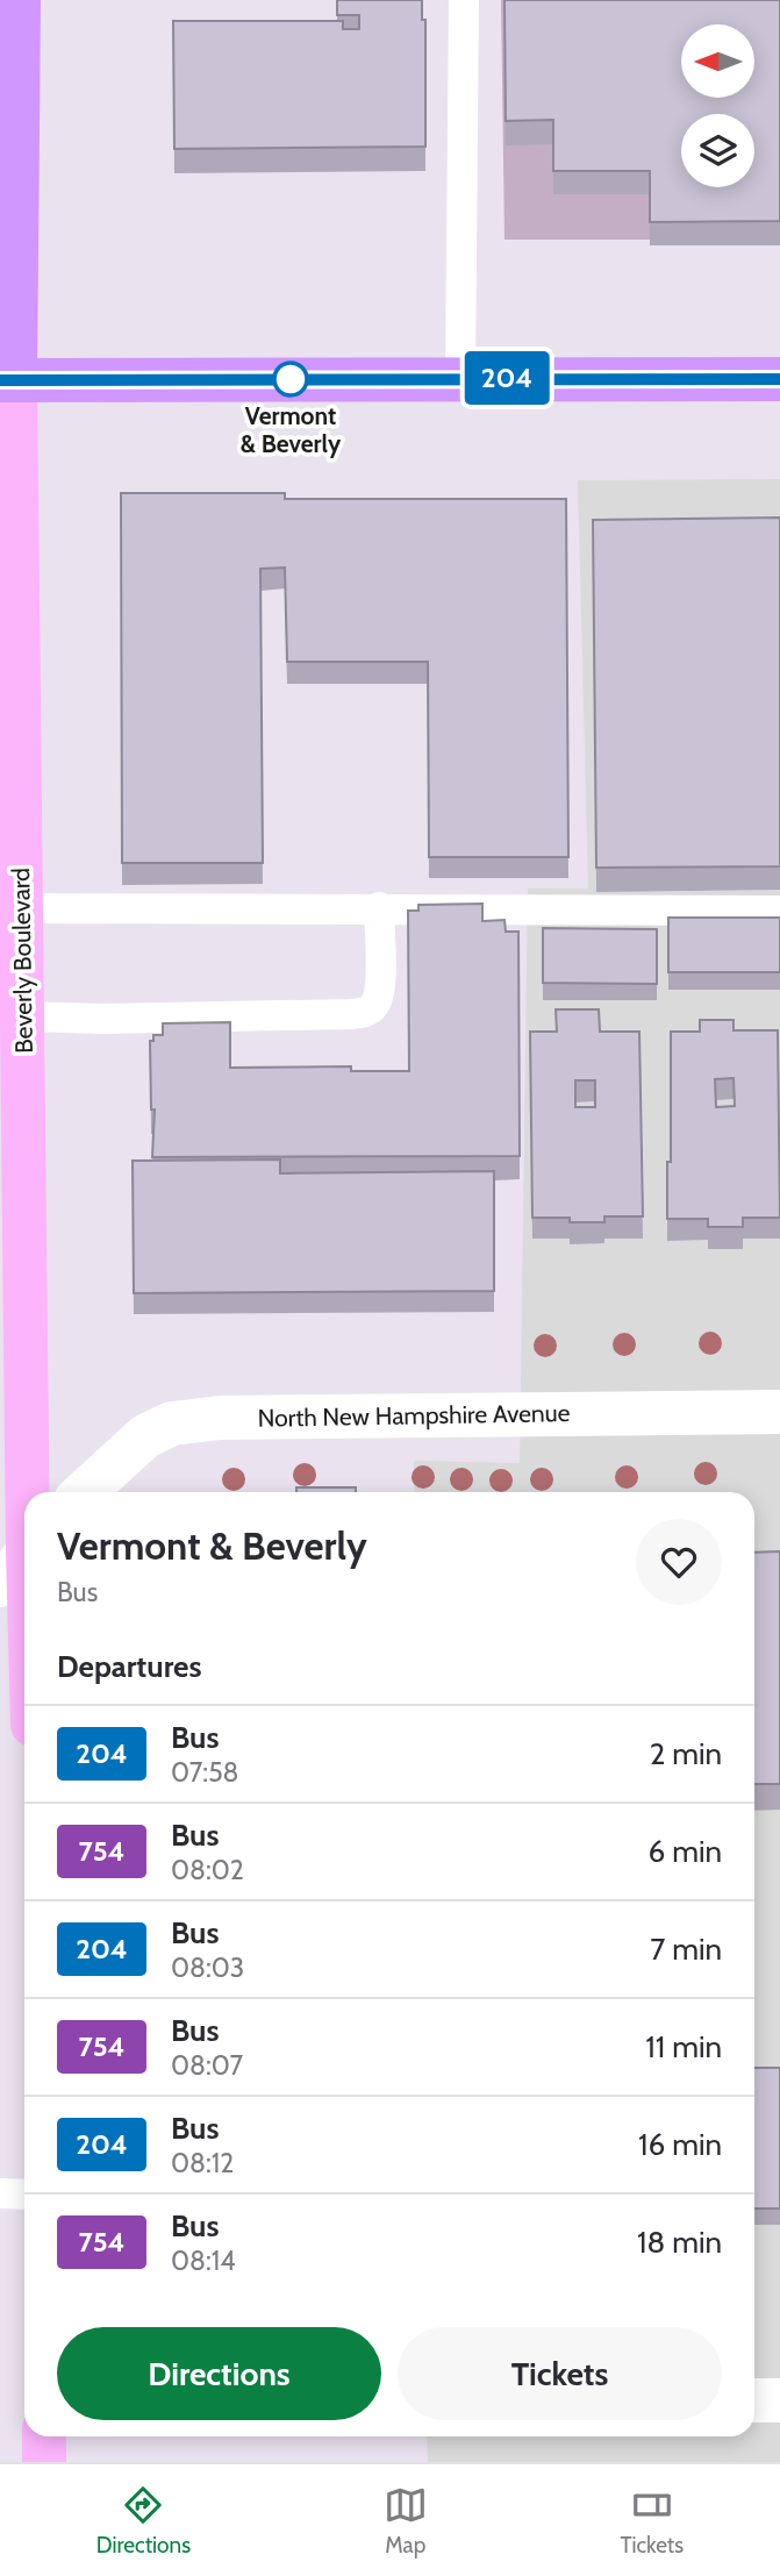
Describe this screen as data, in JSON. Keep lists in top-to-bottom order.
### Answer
{
  "streets": {
    "main road": ["Beverly Boulevard"],
    "street": ["North New Hampshire Avenue"]
  },
  "places": ["Vermont & Beverly"],
  "lines": ["bus line 204"],
  "north": "left",
  "page": {
    "on_map": "204",
    "heading": [
      ["Vermont & Beverly", "Bus"],
      "Departures"
    ],
    "list": [
      {
        "mark": "204",
        "name": "Bus",
        "note": "07:58",
        "value": "2 min"
      },
      {
        "mark": "754",
        "name": "Bus",
        "note": "08:02",
        "value": "6 min"
      },
      {
        "mark": "204",
        "name": "Bus",
        "note": "08:03",
        "value": "7 min"
      },
      {
        "mark": "754",
        "name": "Bus",
        "note": "08:07",
        "value": "11 min"
      },
      {
        "mark": "204",
        "name": "Bus",
        "note": "08:12",
        "value": "16 min"
      },
      {
        "mark": "754",
        "name": "Bus",
        "note": "08:14",
        "value": "18 min"
      }
    ],
    "buttons": ["Directions", "Tickets"],
    "tabs": ["Directions", "Map", "Tickets"]
  }
}
